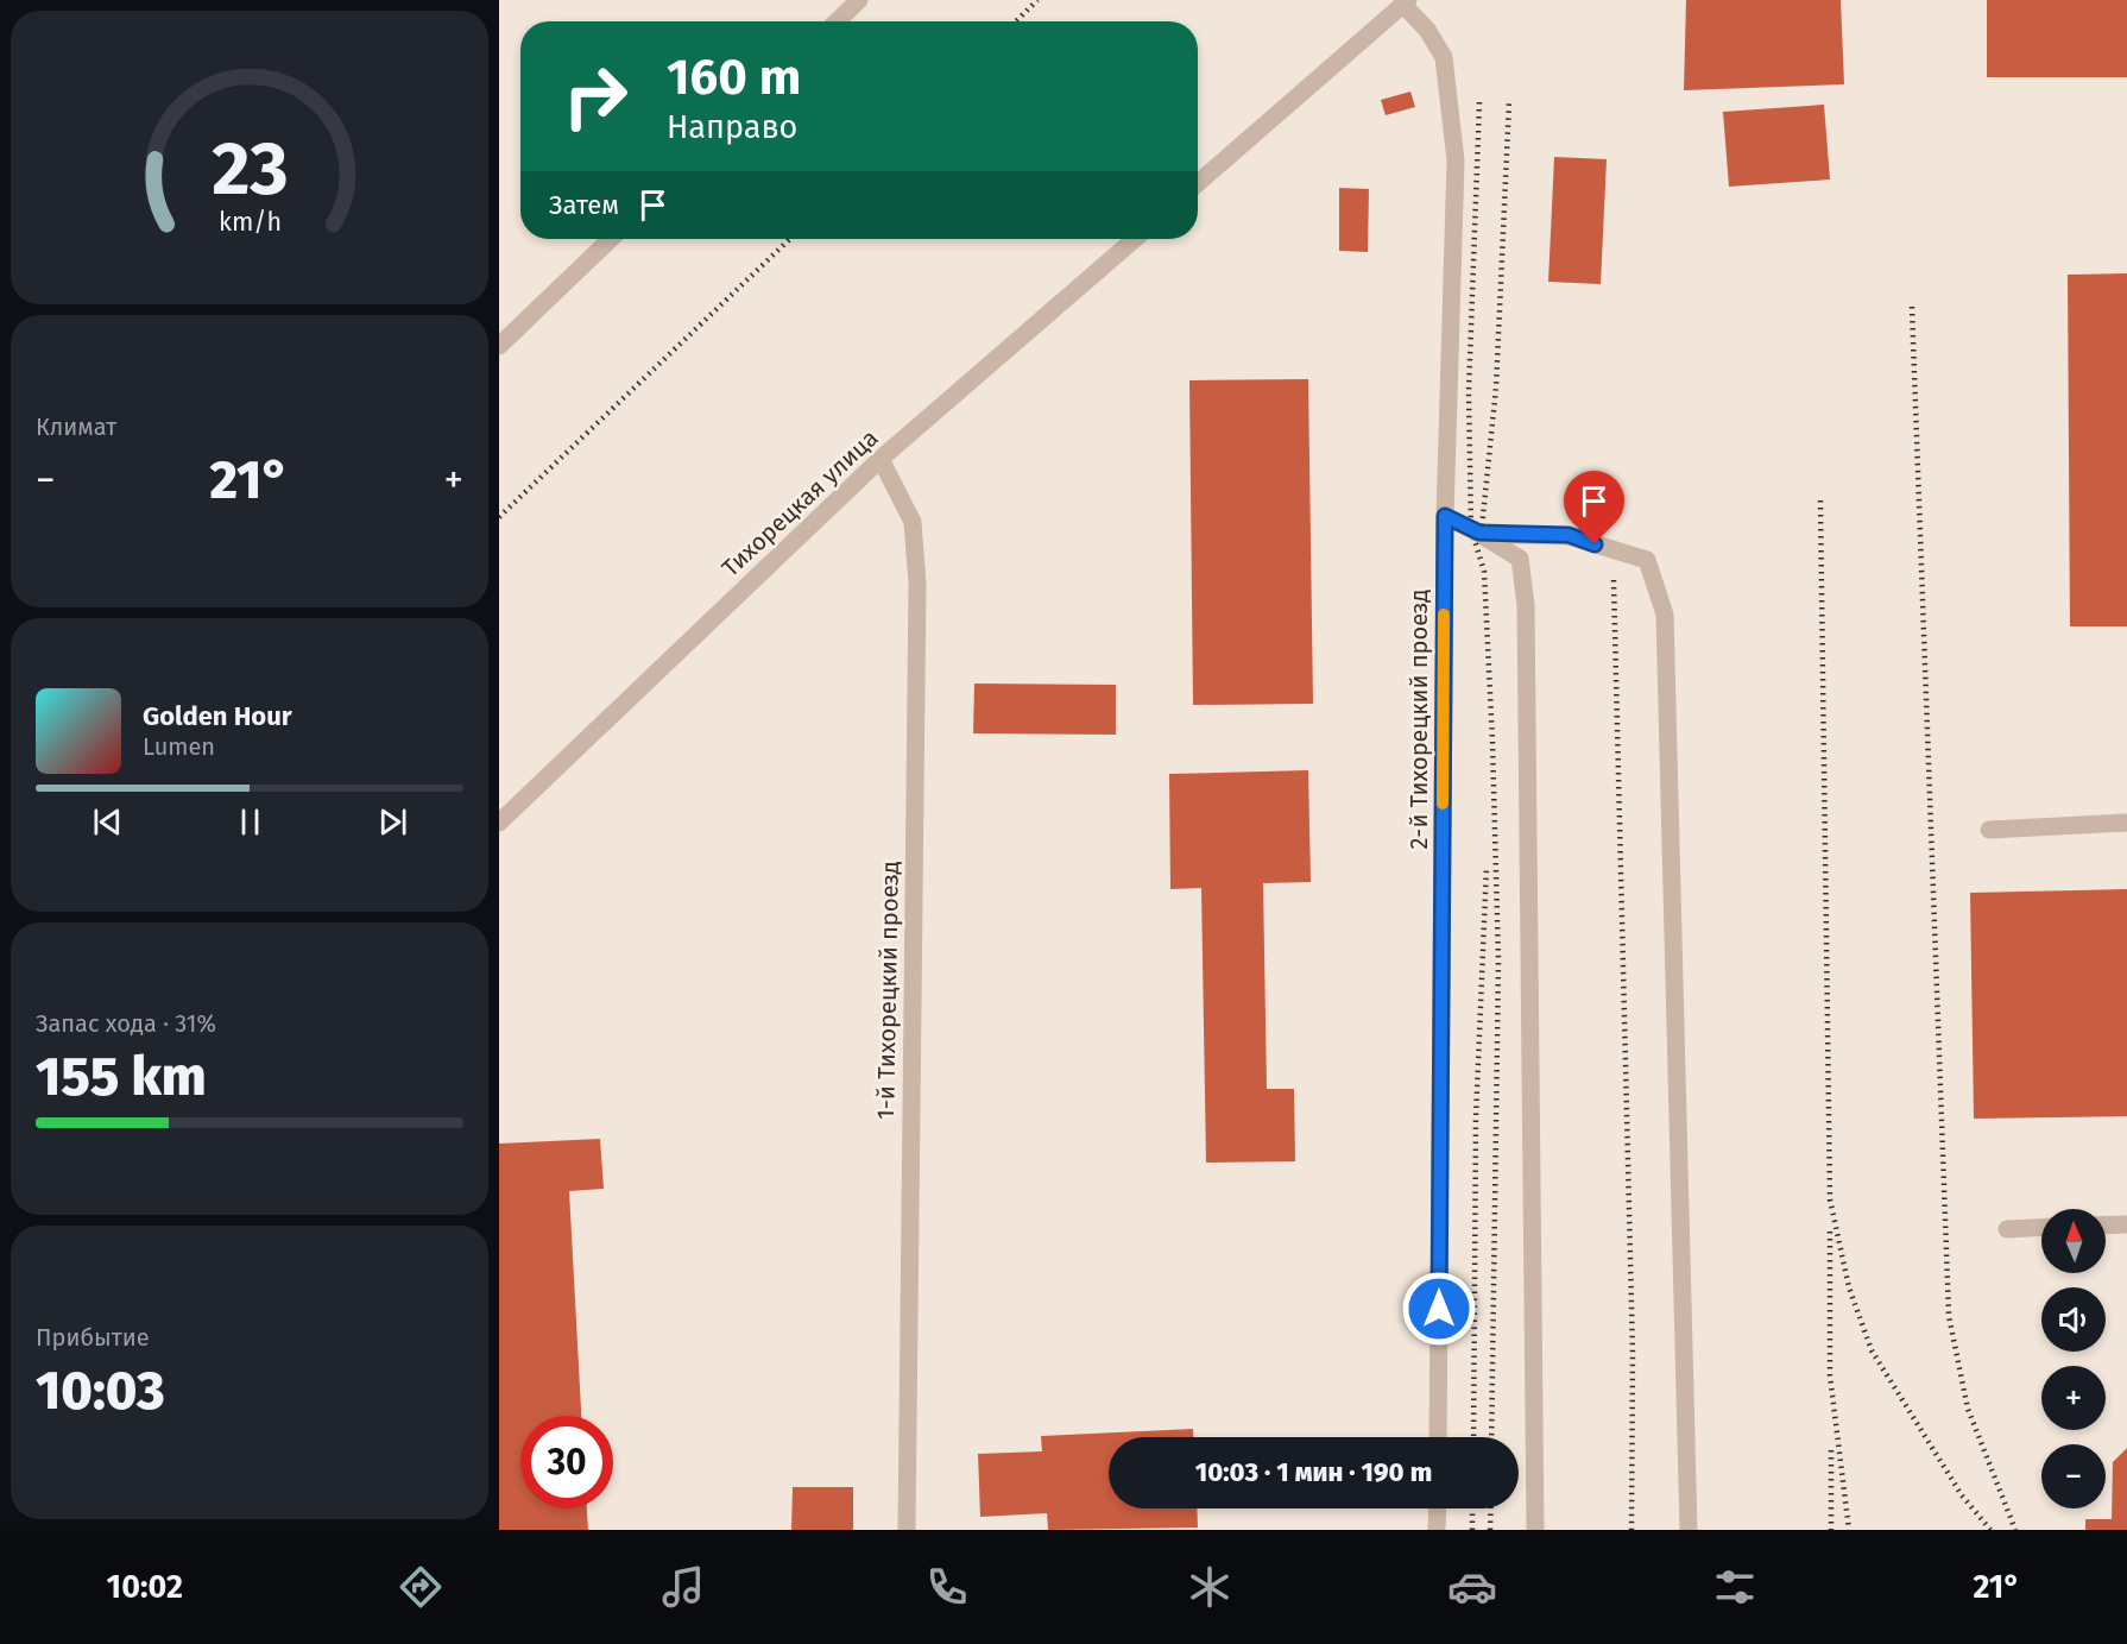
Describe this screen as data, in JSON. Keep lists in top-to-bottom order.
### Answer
{
  "streets": {
    "street": ["Тихорецкая улица", "2-й Тихорецкий проезд", "1-й Тихорецкий проезд"]
  },
  "crossings": [
    ["Тихорецкая улица", "1-й Тихорецкий проезд"]
  ],
  "north": "top",
  "page": {
    "turn": ["160 m", "Направо"],
    "then": "Затем",
    "tile": [
      "Климат",
      ["Запас хода · 31%", "155 km"],
      ["Прибытие", "10:03"]
    ],
    "heat": ["−", "21°", "+"],
    "song": ["Golden Hour", "Lumen"],
    "map_buttons": ["+", "−"],
    "limit": "30",
    "trip": "10:03 · 1 мин · 190 m",
    "tabs": ["10:02", "21°"],
    "gauge": ["23", "km/h"]
  }
}
